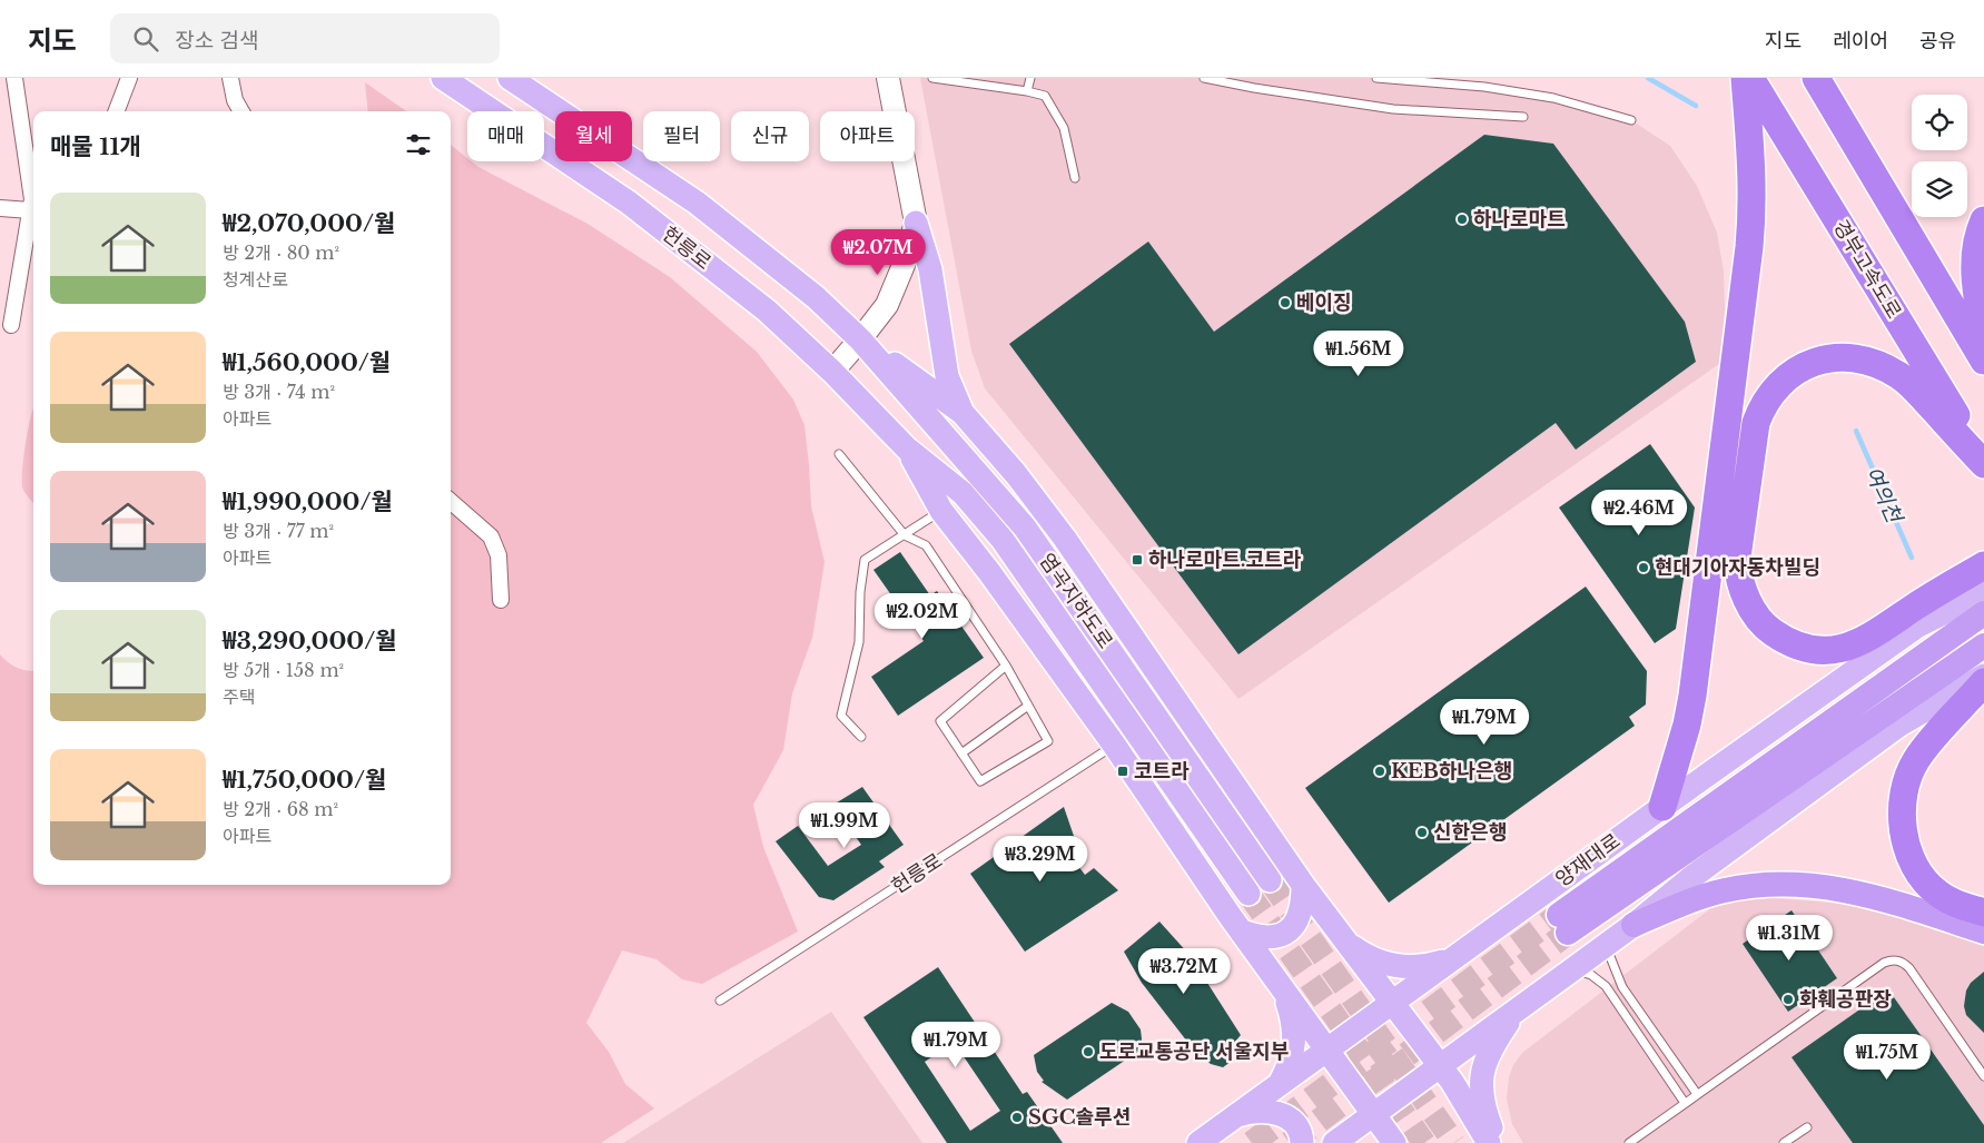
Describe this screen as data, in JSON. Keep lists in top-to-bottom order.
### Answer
{
  "streets": {
    "highway": ["경부고속도로", "양재대로"],
    "main road": ["헌릉로", "염곡지하도로"]
  },
  "crossings": [
    ["헌릉로", "염곡지하도로"]
  ],
  "water": ["여의천"],
  "places": {
    "other": [
      "하나로마트",
      "베이징",
      "현대기아자동차빌딩",
      "KEB하나은행",
      "신한은행",
      "화훼공판장",
      "도로교통공단 서울지부",
      "SGC솔루션"
    ],
    "transit": ["하나로마트.코트라", "코트라"]
  },
  "page": {
    "header": "지도",
    "search": "장소 검색",
    "nav": ["지도", "레이어", "공유"],
    "chip": [
      "매매",
      "월세",
      "필터",
      "신규",
      "아파트"
    ],
    "heading": "매물 11개",
    "list": [
      {
        "name": "₩2,070,000/월",
        "note": "방 2개 · 80 m² · 청계산로"
      },
      {
        "name": "₩1,560,000/월",
        "note": "방 3개 · 74 m² · 아파트"
      },
      {
        "name": "₩1,990,000/월",
        "note": "방 3개 · 77 m² · 아파트"
      },
      {
        "name": "₩3,290,000/월",
        "note": "방 5개 · 158 m² · 주택"
      },
      {
        "name": "₩1,750,000/월",
        "note": "방 2개 · 68 m² · 아파트"
      }
    ],
    "price": [
      "₩2.07M",
      "₩1.56M",
      "₩2.46M",
      "₩2.02M",
      "₩1.79M",
      "₩1.99M",
      "₩3.29M",
      "₩1.31M",
      "₩3.72M",
      "₩1.79M",
      "₩1.75M"
    ]
  }
}
